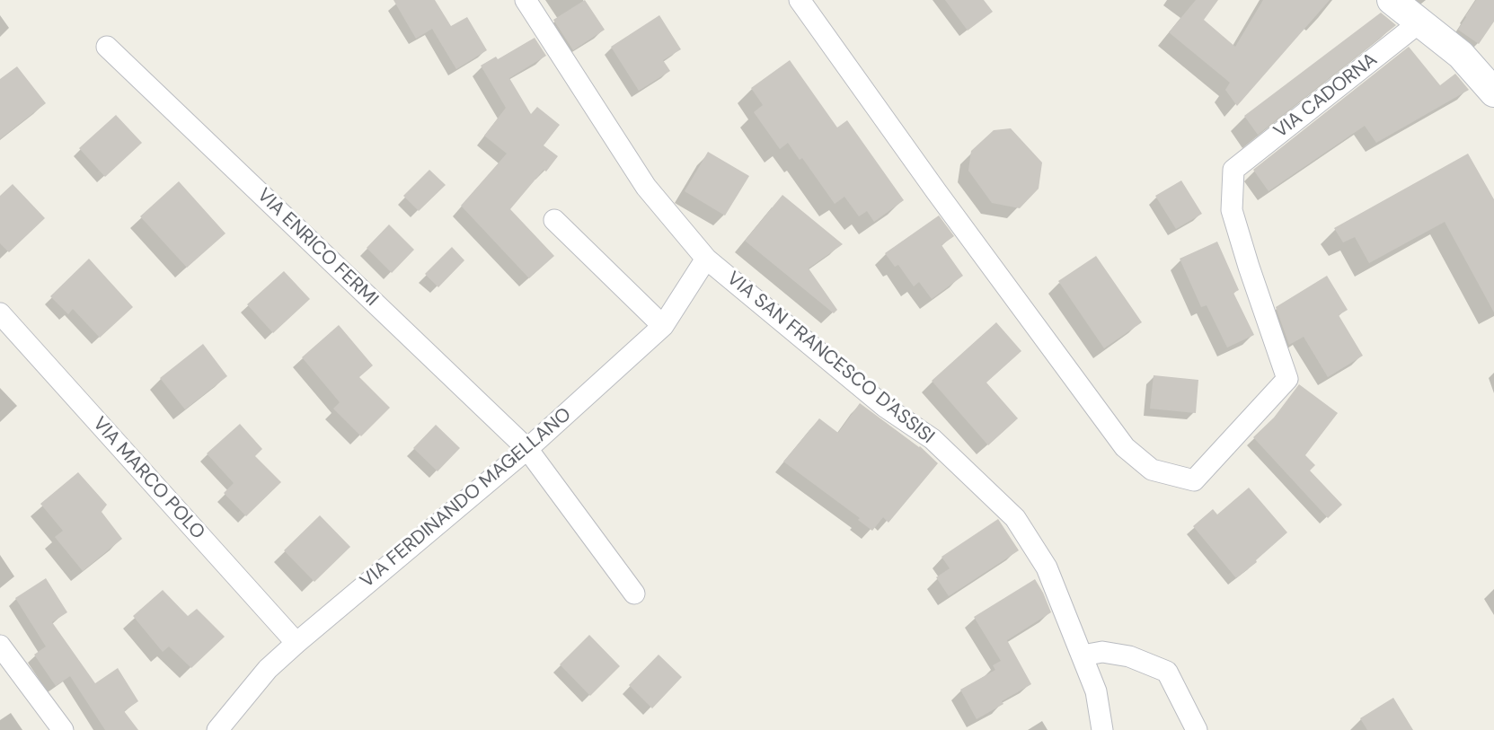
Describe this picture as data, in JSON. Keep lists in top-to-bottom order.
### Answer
{
  "streets": {
    "street": [
      "VIA CADORNA",
      "VIA ENRICO FERMI",
      "VIA SAN FRANCESCO D'ASSISI",
      "VIA MARCO POLO",
      "VIA FERDINANDO MAGELLANO"
    ]
  },
  "crossings": [
    ["VIA ENRICO FERMI", "VIA FERDINANDO MAGELLANO"],
    ["VIA SAN FRANCESCO D'ASSISI", "VIA FERDINANDO MAGELLANO"],
    ["VIA MARCO POLO", "VIA FERDINANDO MAGELLANO"]
  ]
}
